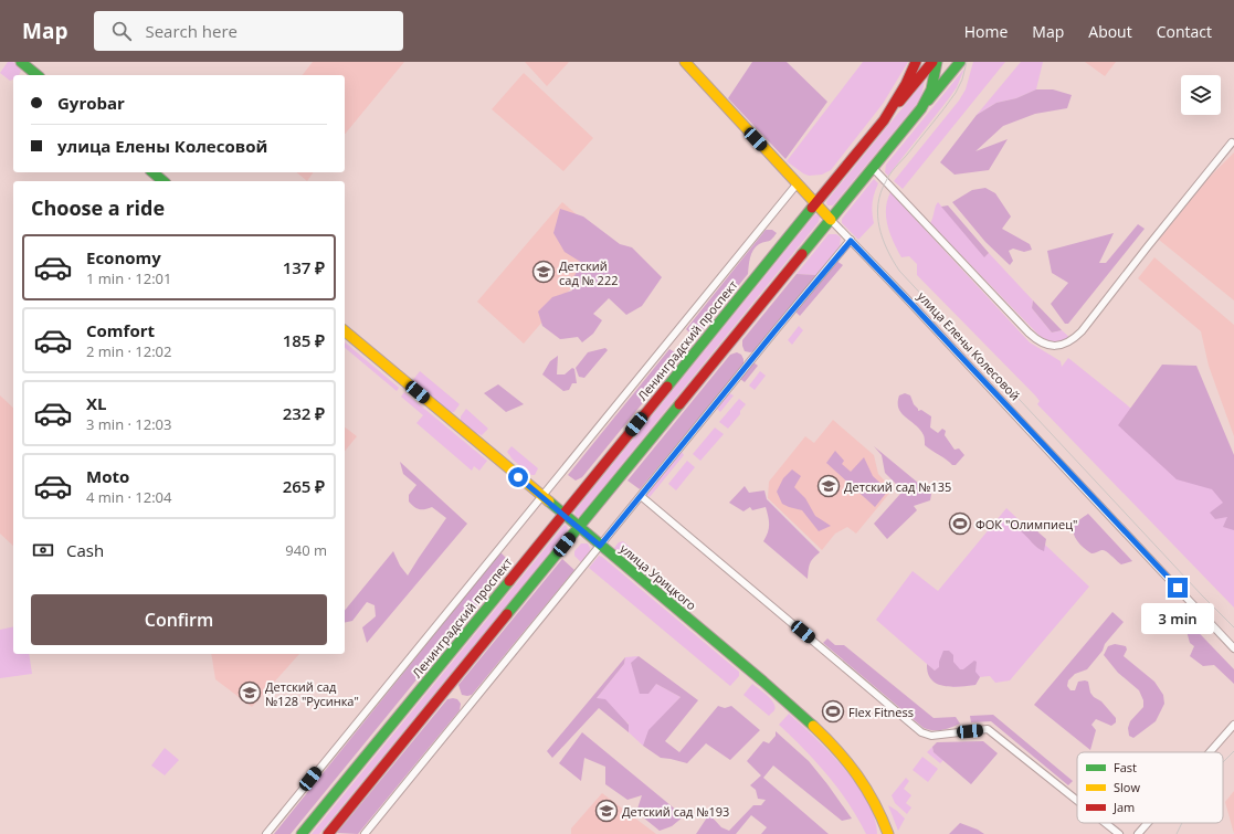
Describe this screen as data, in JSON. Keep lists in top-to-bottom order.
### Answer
{
  "streets": {
    "main road": ["Ленинградский проспект", "улица Елены Колесовой", "улица Урицкого"]
  },
  "crossings": [
    ["Ленинградский проспект", "улица Елены Колесовой"],
    ["Ленинградский проспект", "улица Урицкого"]
  ],
  "places": {
    "school or university": [
      "Детский сад № 222",
      "Детский сад №135",
      "Детский сад №128 \"Русинка\"",
      "Детский сад №193"
    ],
    "sports": ["ФОК \"Олимпиец\"", "Flex Fitness"]
  },
  "legend": ["Fast", "Slow", "Jam"],
  "page": {
    "header": "Map",
    "search": "Search here",
    "nav": [
      "Home",
      "Map",
      "About",
      "Contact"
    ],
    "banner": ["Gyrobar", "улица Елены Колесовой"],
    "heading": "Choose a ride",
    "list": [
      {
        "name": "Economy",
        "note": "1 min · 12:01",
        "value": "137 ₽"
      },
      {
        "name": "Comfort",
        "note": "2 min · 12:02",
        "value": "185 ₽"
      },
      {
        "name": "XL",
        "note": "3 min · 12:03",
        "value": "232 ₽"
      },
      {
        "name": "Moto",
        "note": "4 min · 12:04",
        "value": "265 ₽"
      }
    ],
    "pay": ["Cash", "940 m"],
    "buttons": "Confirm",
    "bubble": "3 min"
  }
}
